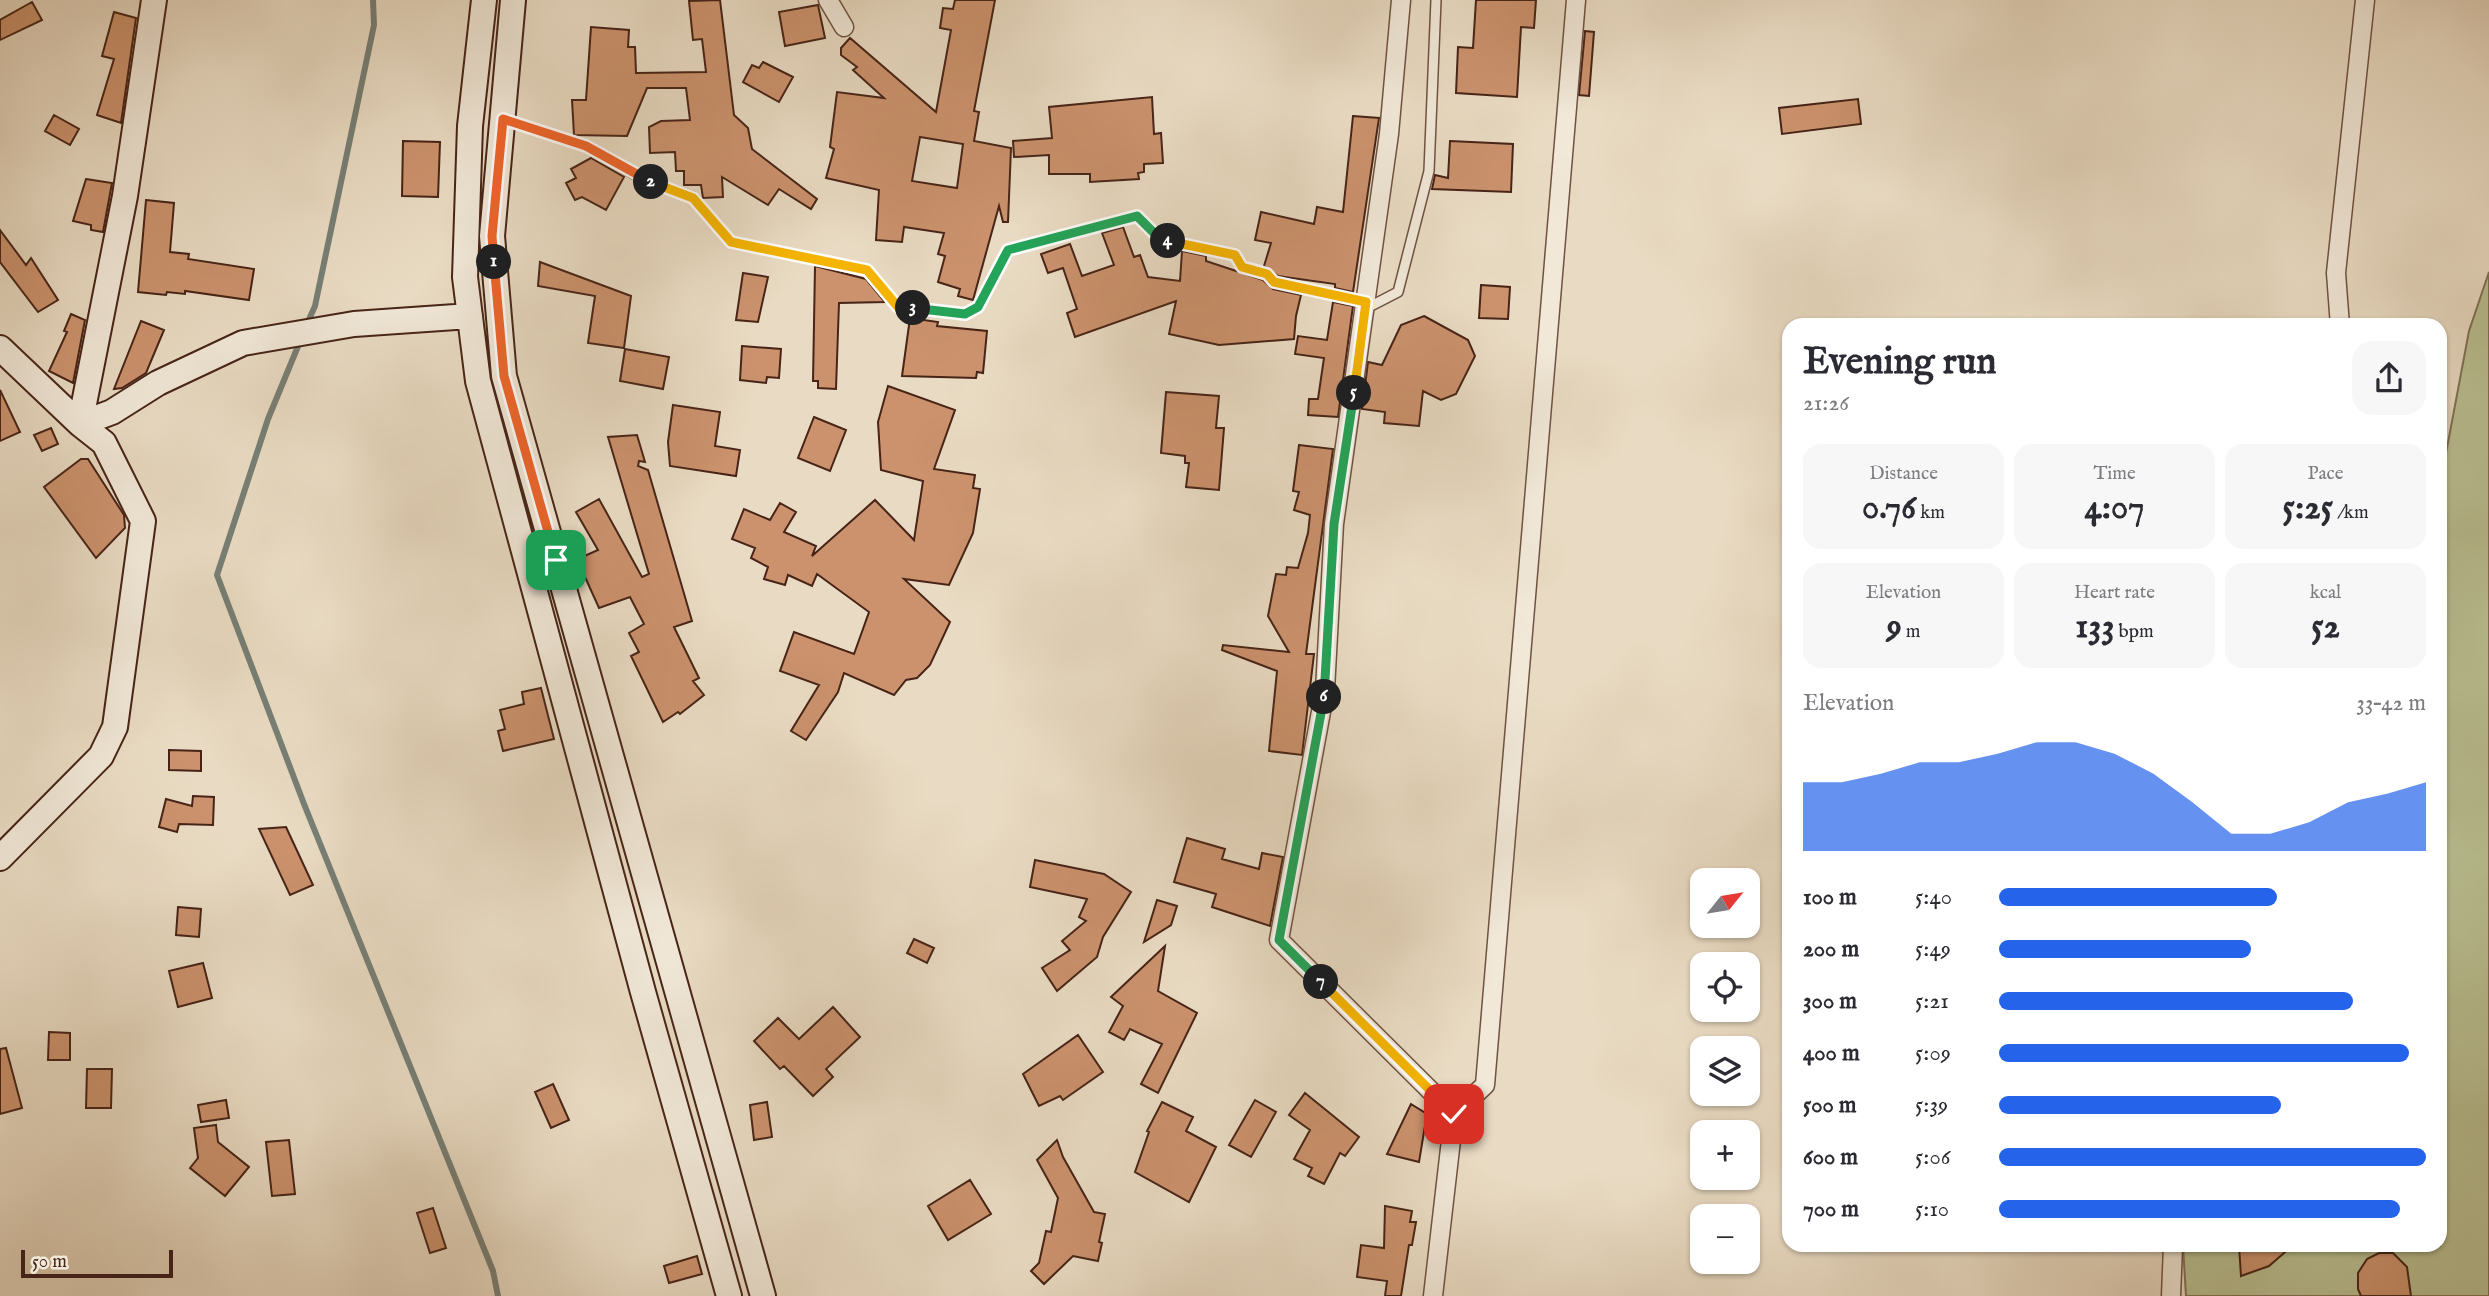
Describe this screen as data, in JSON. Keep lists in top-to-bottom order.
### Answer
{
  "scale_bar": "50 m",
  "north": "top right",
  "page": {
    "pins": [
      "2",
      "4",
      "1",
      "3",
      "5",
      "6",
      "7"
    ],
    "heading": ["Evening run", "21:26"],
    "stats": [
      ["Distance", "0.76 km"],
      ["Time", "4:07"],
      ["Pace", "5:25 /km"],
      ["Elevation", "9 m"],
      ["Heart rate", "133 bpm"],
      ["kcal", "52"]
    ],
    "chart": ["Elevation", "33–42 m"],
    "map_buttons": ["+", "−"],
    "list": [
      {
        "name": "100 m",
        "note": "5:40"
      },
      {
        "name": "200 m",
        "note": "5:49"
      },
      {
        "name": "300 m",
        "note": "5:21"
      },
      {
        "name": "400 m",
        "note": "5:09"
      },
      {
        "name": "500 m",
        "note": "5:39"
      },
      {
        "name": "600 m",
        "note": "5:06"
      },
      {
        "name": "700 m",
        "note": "5:10"
      }
    ],
    "scale": "50 m"
  }
}
